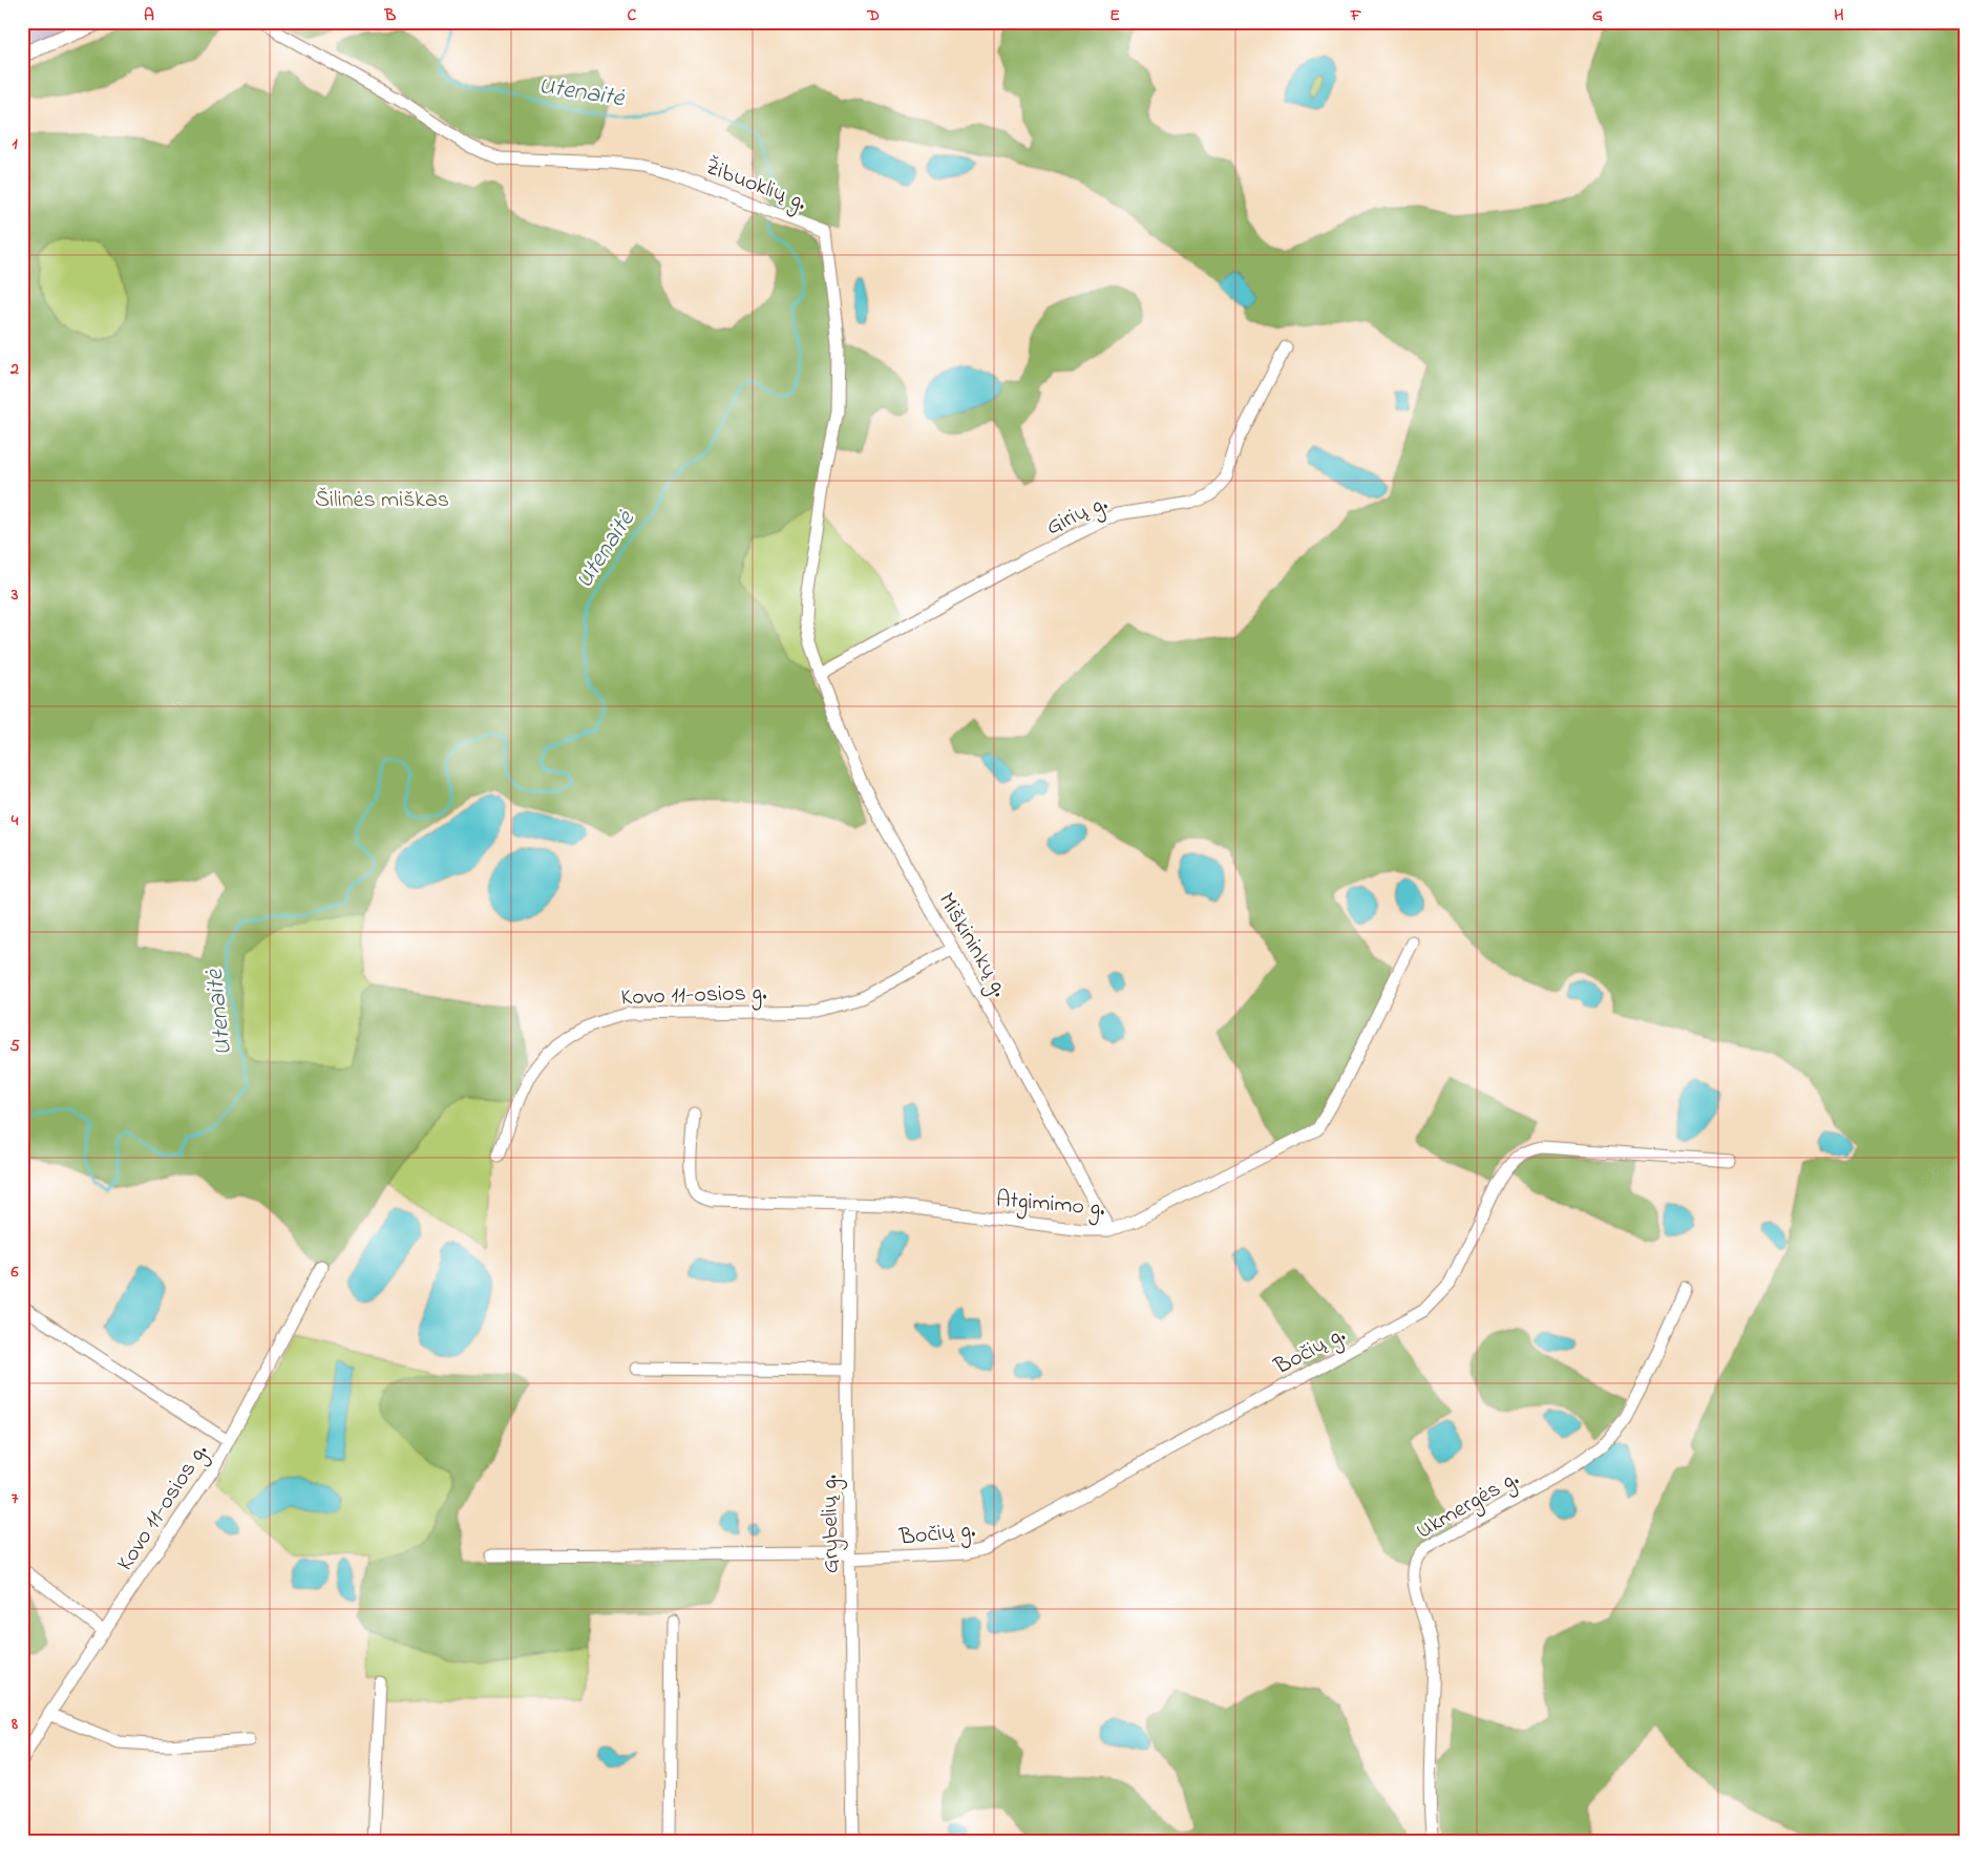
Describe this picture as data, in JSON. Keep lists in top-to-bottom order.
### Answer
{
  "streets": {
    "street": [
      "Žibuoklių g.",
      "Girių g.",
      "Miškininkų g.",
      "Kovo 11-osios g.",
      "Atgimimo g.",
      "Bočių g.",
      "Ukmergės g.",
      "Grybelių g."
    ]
  },
  "crossings": [
    ["Žibuoklių g.", "Girių g."],
    ["Žibuoklių g.", "Miškininkų g."],
    ["Girių g.", "Miškininkų g."],
    ["Miškininkų g.", "Kovo 11-osios g."],
    ["Miškininkų g.", "Atgimimo g."],
    ["Atgimimo g.", "Grybelių g."],
    ["Bočių g.", "Grybelių g."]
  ],
  "water": ["Utenaitė"],
  "parks": ["Šilinės miškas"],
  "grid": {
    "columns": [
      "A",
      "B",
      "C",
      "D",
      "E",
      "F",
      "G",
      "H"
    ],
    "rows": [
      "1",
      "2",
      "3",
      "4",
      "5",
      "6",
      "7",
      "8"
    ]
  }
}
